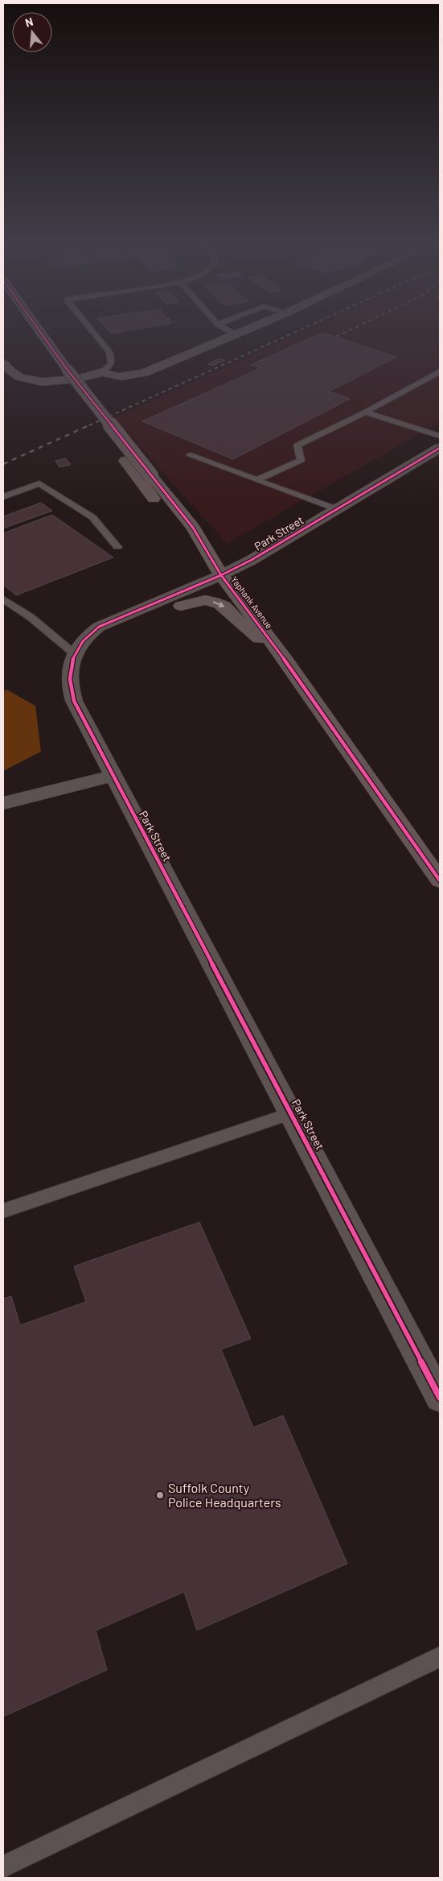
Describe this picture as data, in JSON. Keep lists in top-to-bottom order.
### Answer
{
  "streets": {
    "main road": ["Yaphank Avenue"],
    "street": ["Park Street"]
  },
  "crossings": [
    ["Park Street", "Yaphank Avenue"]
  ],
  "places": ["Suffolk County Police Headquarters"],
  "north": "top"
}
